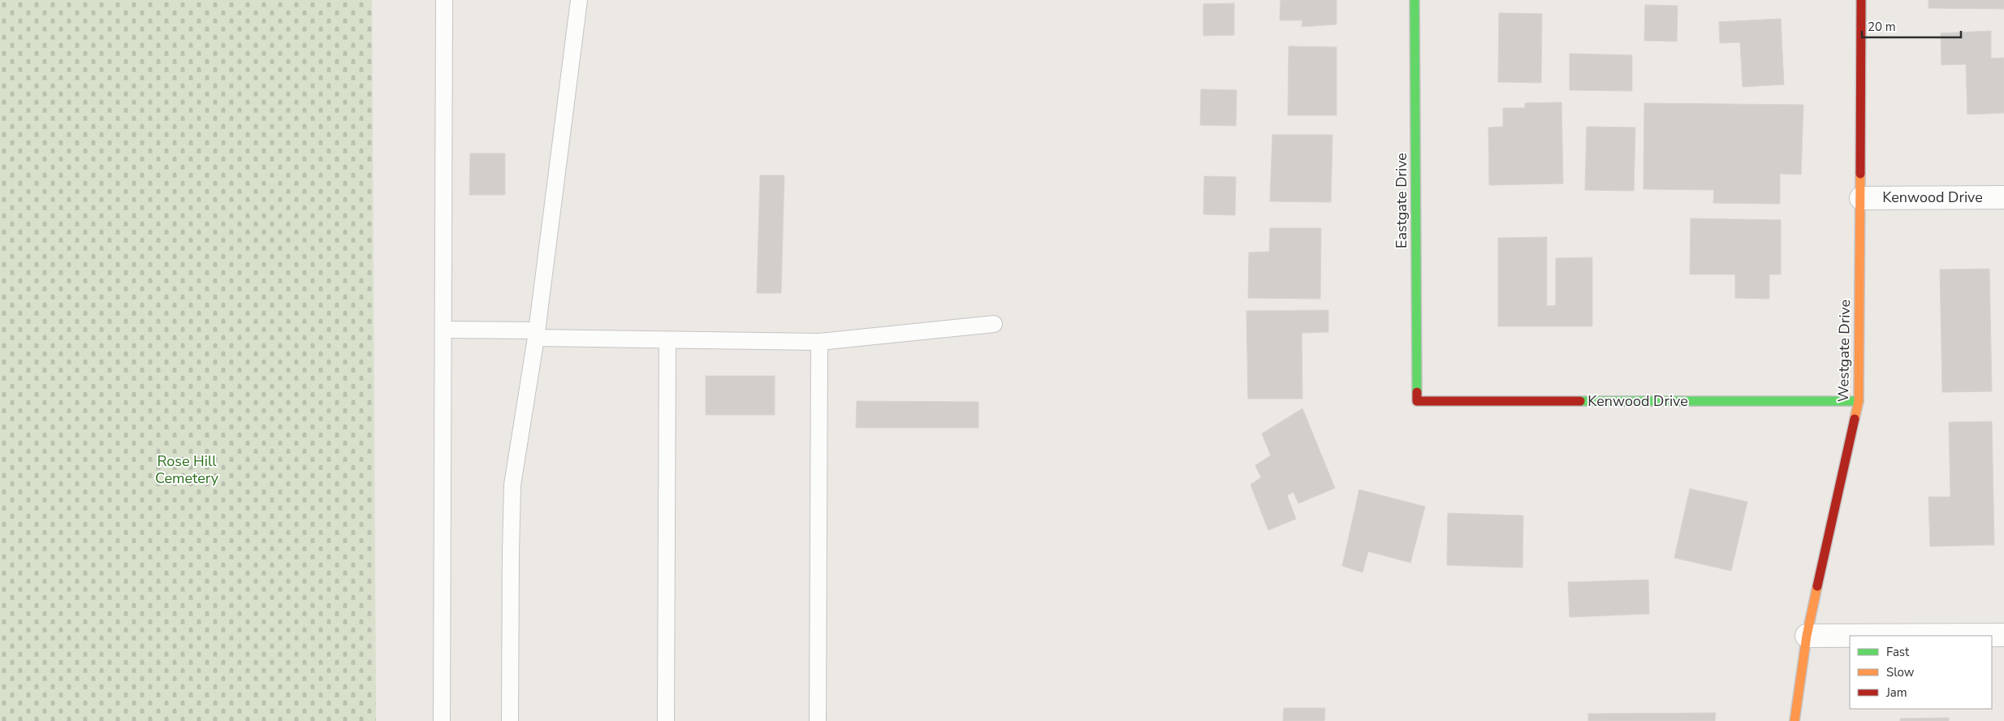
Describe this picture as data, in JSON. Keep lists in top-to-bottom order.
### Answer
{
  "streets": {
    "street": ["Kenwood Drive", "Eastgate Drive", "Westgate Drive"]
  },
  "crossings": [
    ["Kenwood Drive", "Eastgate Drive"],
    ["Kenwood Drive", "Westgate Drive"]
  ],
  "parks": ["Rose Hill Cemetery"],
  "legend": ["Fast", "Slow", "Jam"],
  "scale_bar": "20 m"
}
